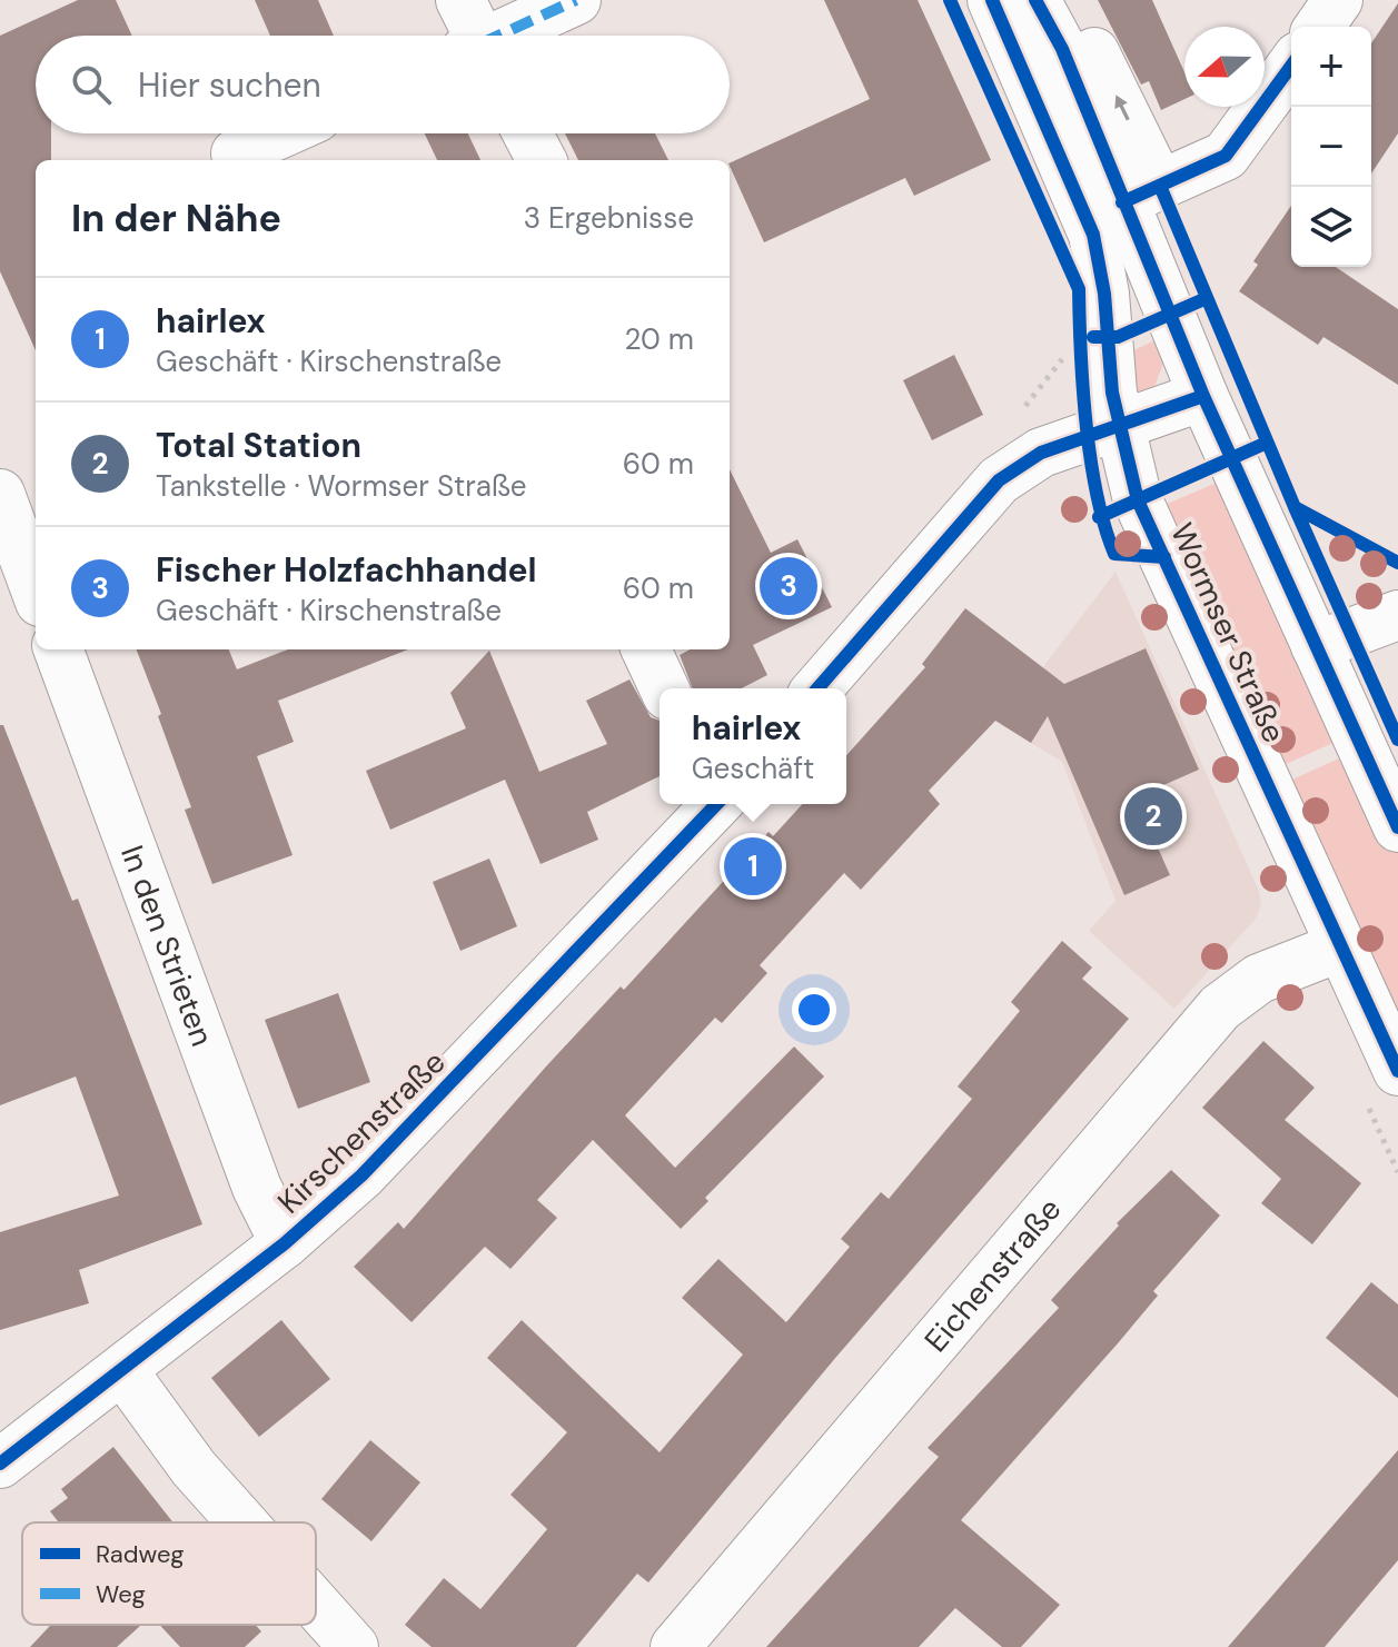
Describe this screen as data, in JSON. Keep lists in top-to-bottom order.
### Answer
{
  "streets": {
    "street": [
      "Wormser Straße",
      "In den Strieten",
      "Kirschenstraße",
      "Eichenstraße"
    ]
  },
  "crossings": [
    ["Wormser Straße", "Eichenstraße"],
    ["In den Strieten", "Kirschenstraße"]
  ],
  "legend": ["Radweg", "Weg"],
  "north": "left",
  "page": {
    "map_buttons": ["+", "−"],
    "search": "Hier suchen",
    "heading": ["In der Nähe", "3 Ergebnisse"],
    "list": [
      {
        "mark": "1",
        "name": "hairlex",
        "note": "Geschäft · Kirschenstraße",
        "value": "20 m"
      },
      {
        "mark": "2",
        "name": "Total Station",
        "note": "Tankstelle · Wormser Straße",
        "value": "60 m"
      },
      {
        "mark": "3",
        "name": "Fischer Holzfachhandel",
        "note": "Geschäft · Kirschenstraße",
        "value": "60 m"
      }
    ],
    "pins": ["3", "2", "1"],
    "popup": ["hairlex", "Geschäft"]
  }
}
